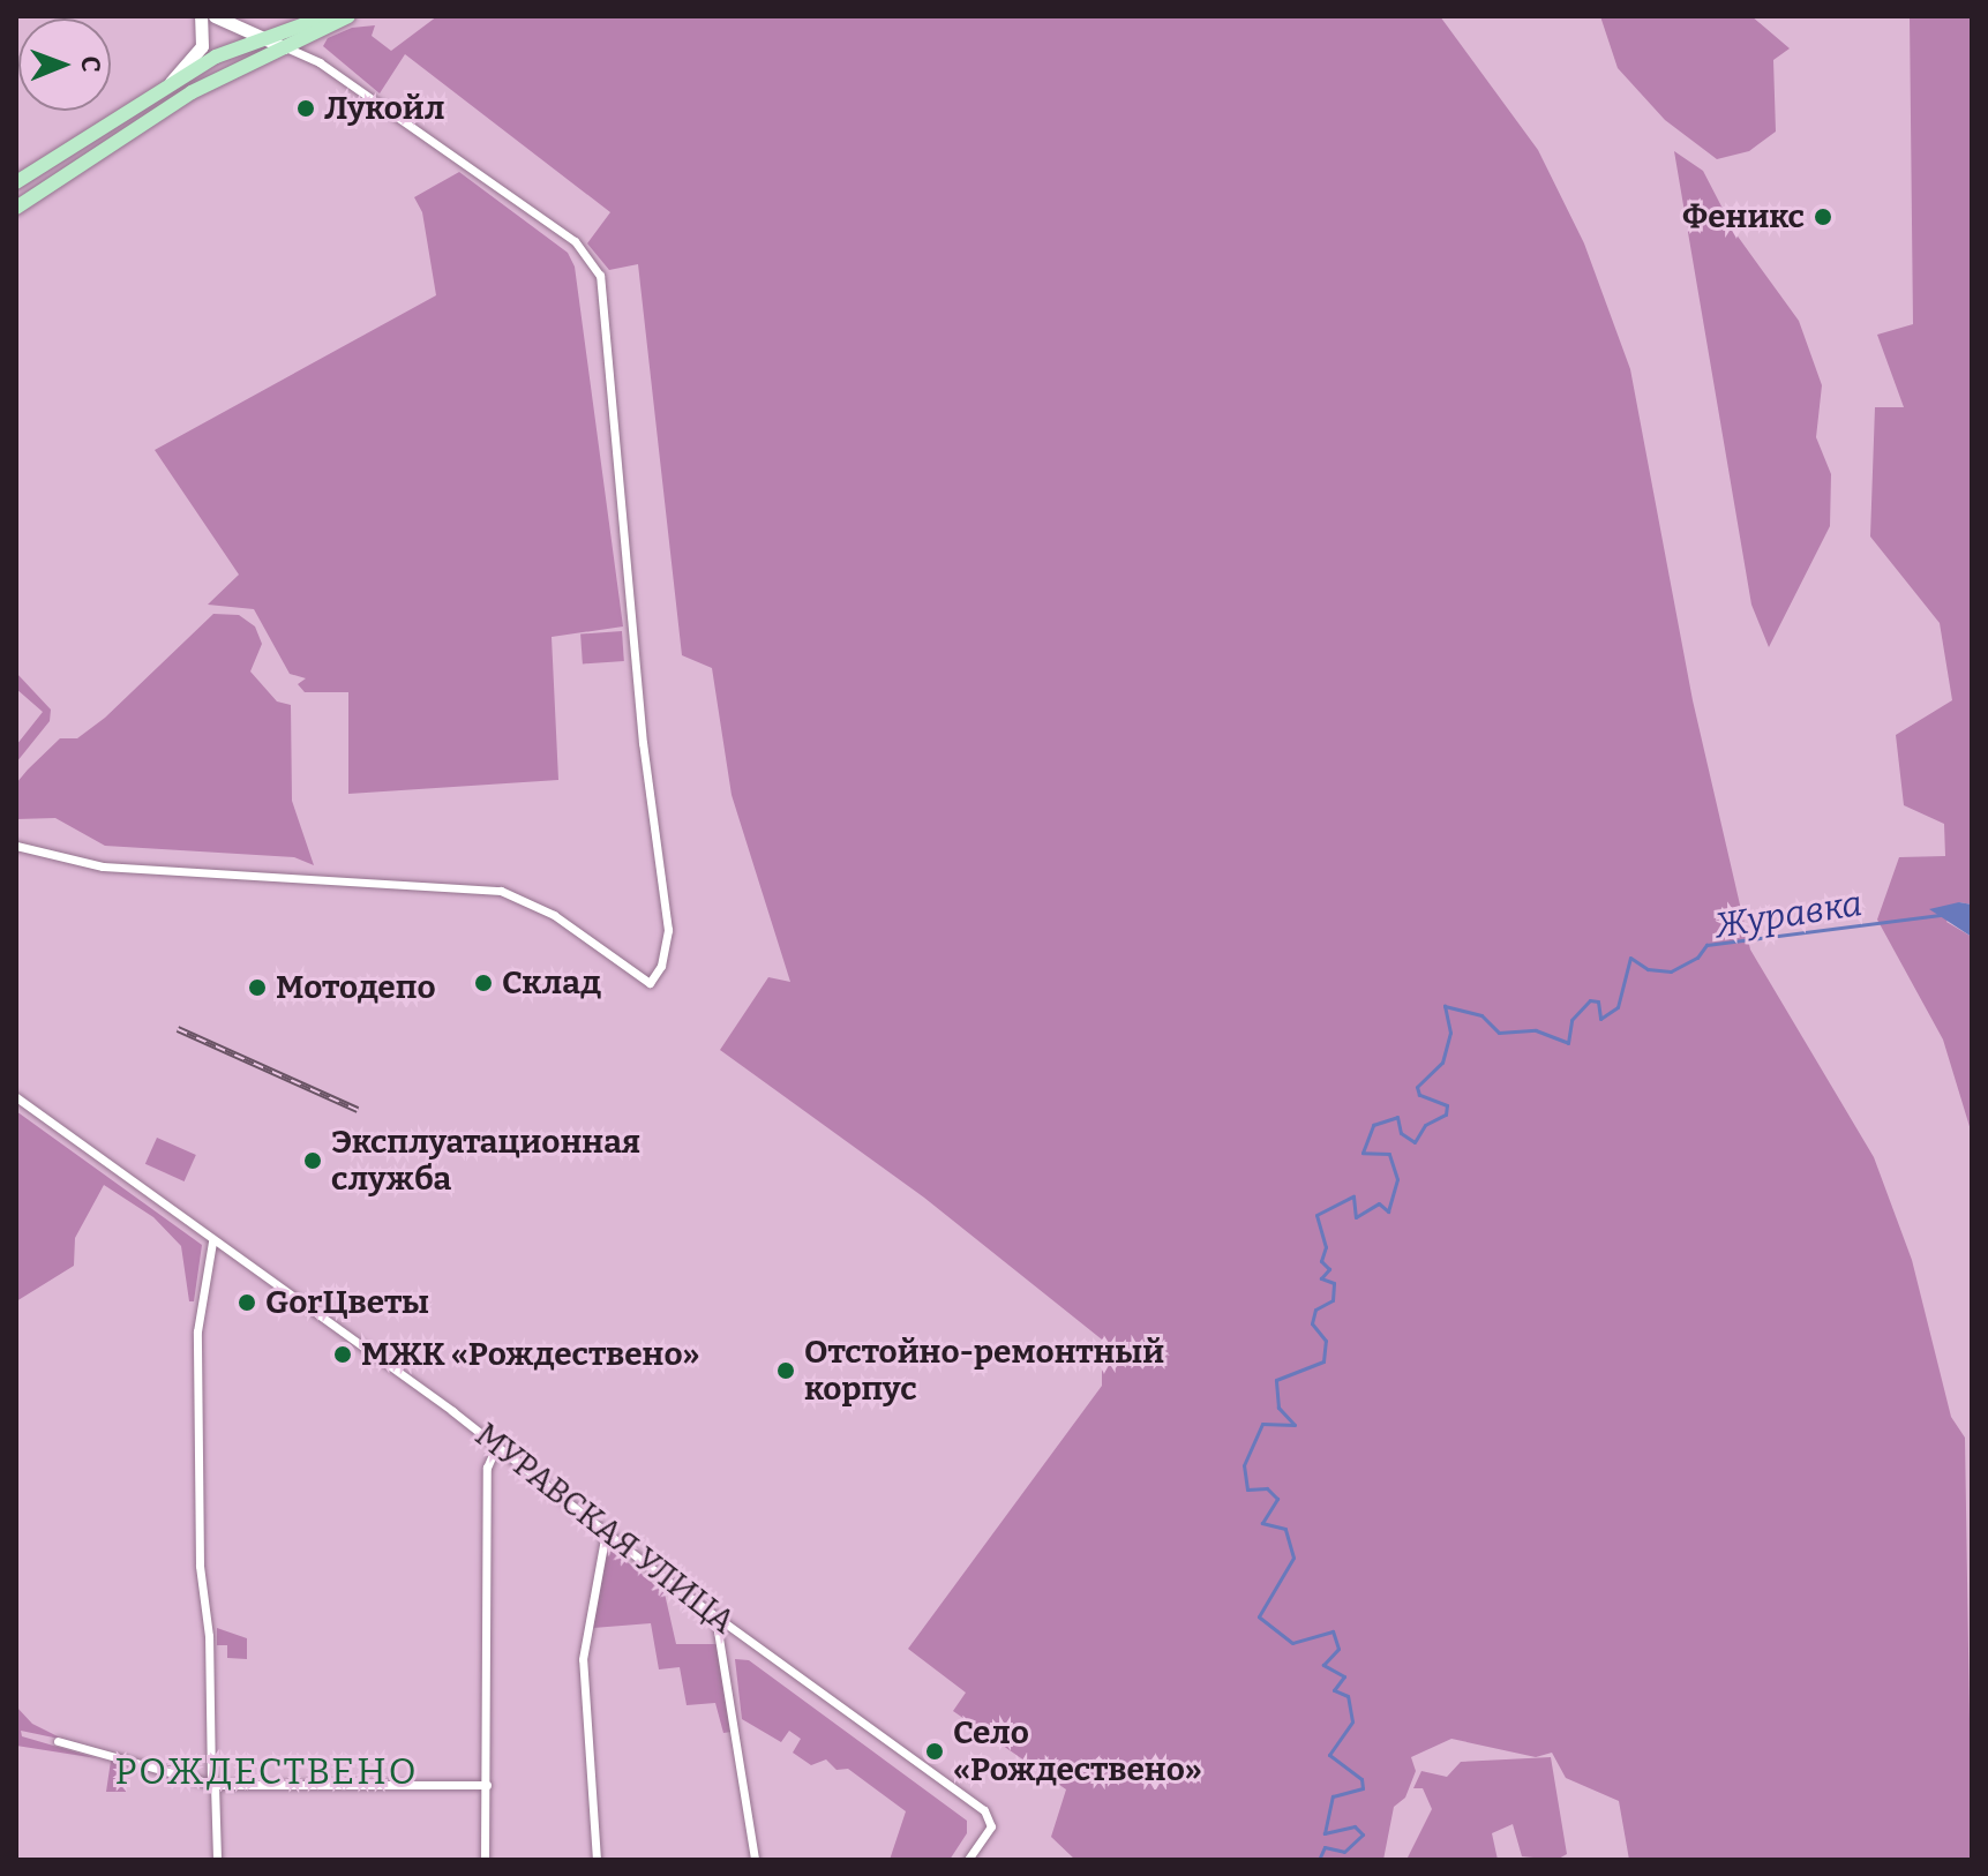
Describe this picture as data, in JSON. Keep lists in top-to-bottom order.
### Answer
{
  "streets": {
    "street": ["МУРАВСКАЯ УЛИЦА"]
  },
  "districts": ["РОЖДЕСТВЕНО"],
  "water": ["Журавка"],
  "places": [
    "Лукойл",
    "Феникс",
    "Склад",
    "Мотодепо",
    "Эксплуатационная служба",
    "GorЦветы",
    "МЖК «Рождествено»",
    "Отстойно-ремонтный корпус",
    "Село «Рождествено»"
  ],
  "north": "right"
}
